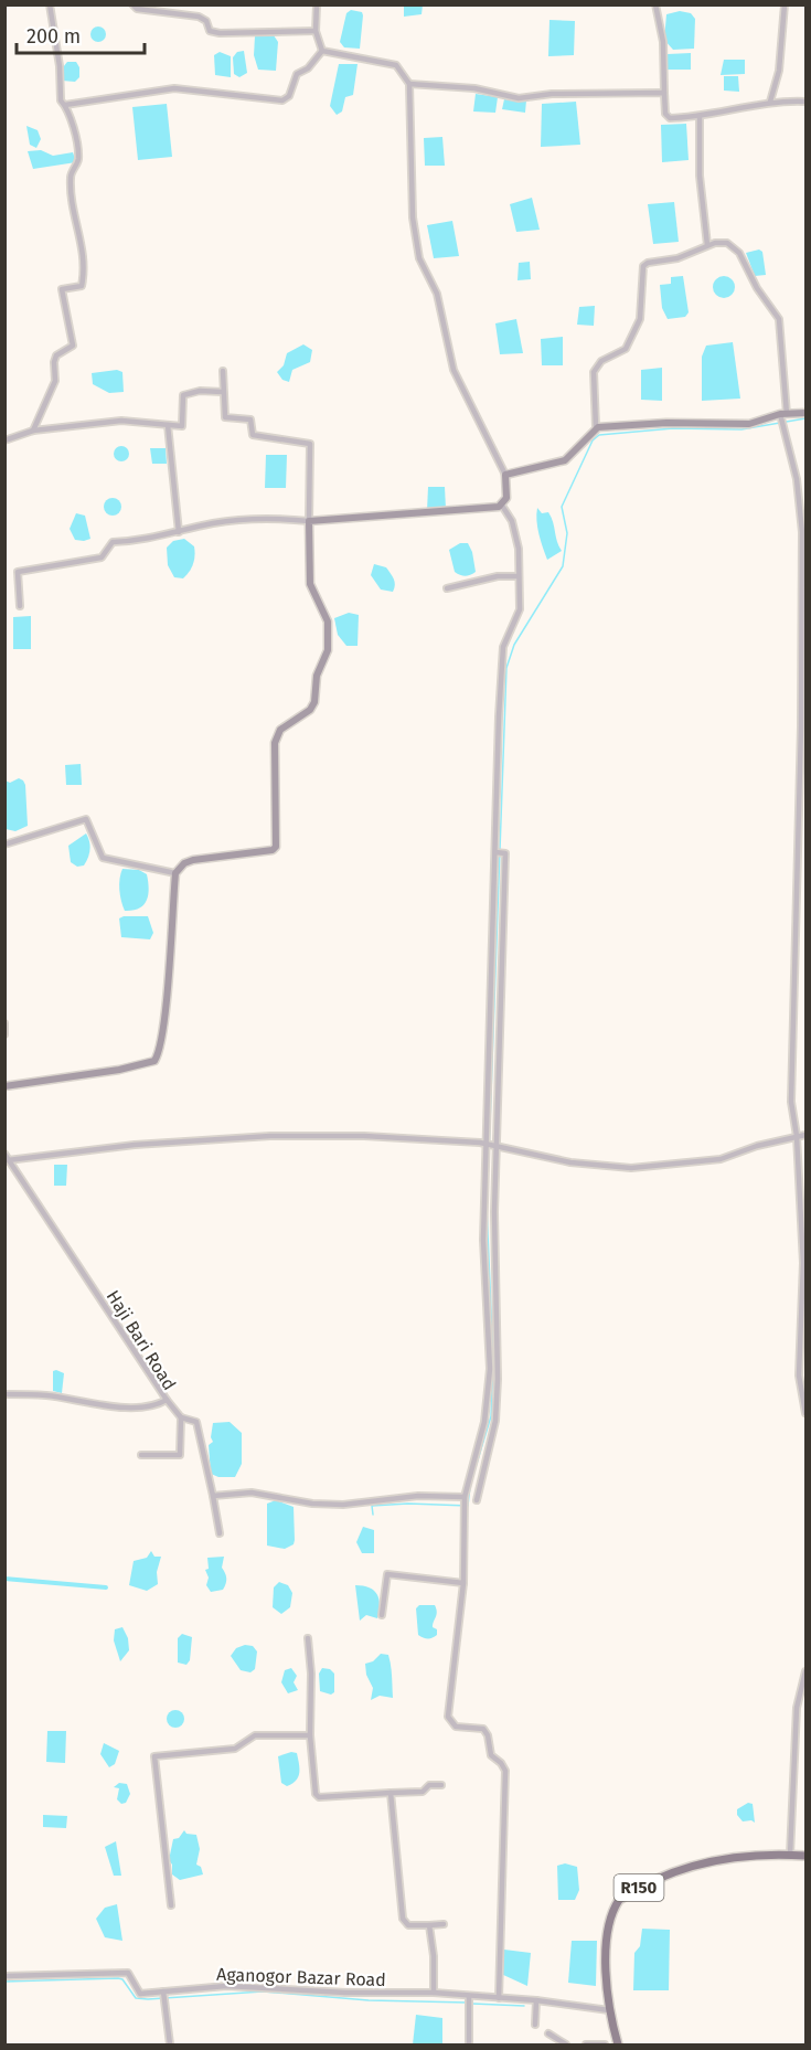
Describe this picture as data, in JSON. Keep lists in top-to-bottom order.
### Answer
{
  "streets": {
    "main road": ["R150"],
    "street": ["Haji Bari Road", "Aganogor Bazar Road"]
  },
  "crossings": [
    ["R150", "Aganogor Bazar Road"]
  ],
  "scale_bar": "200 m"
}
